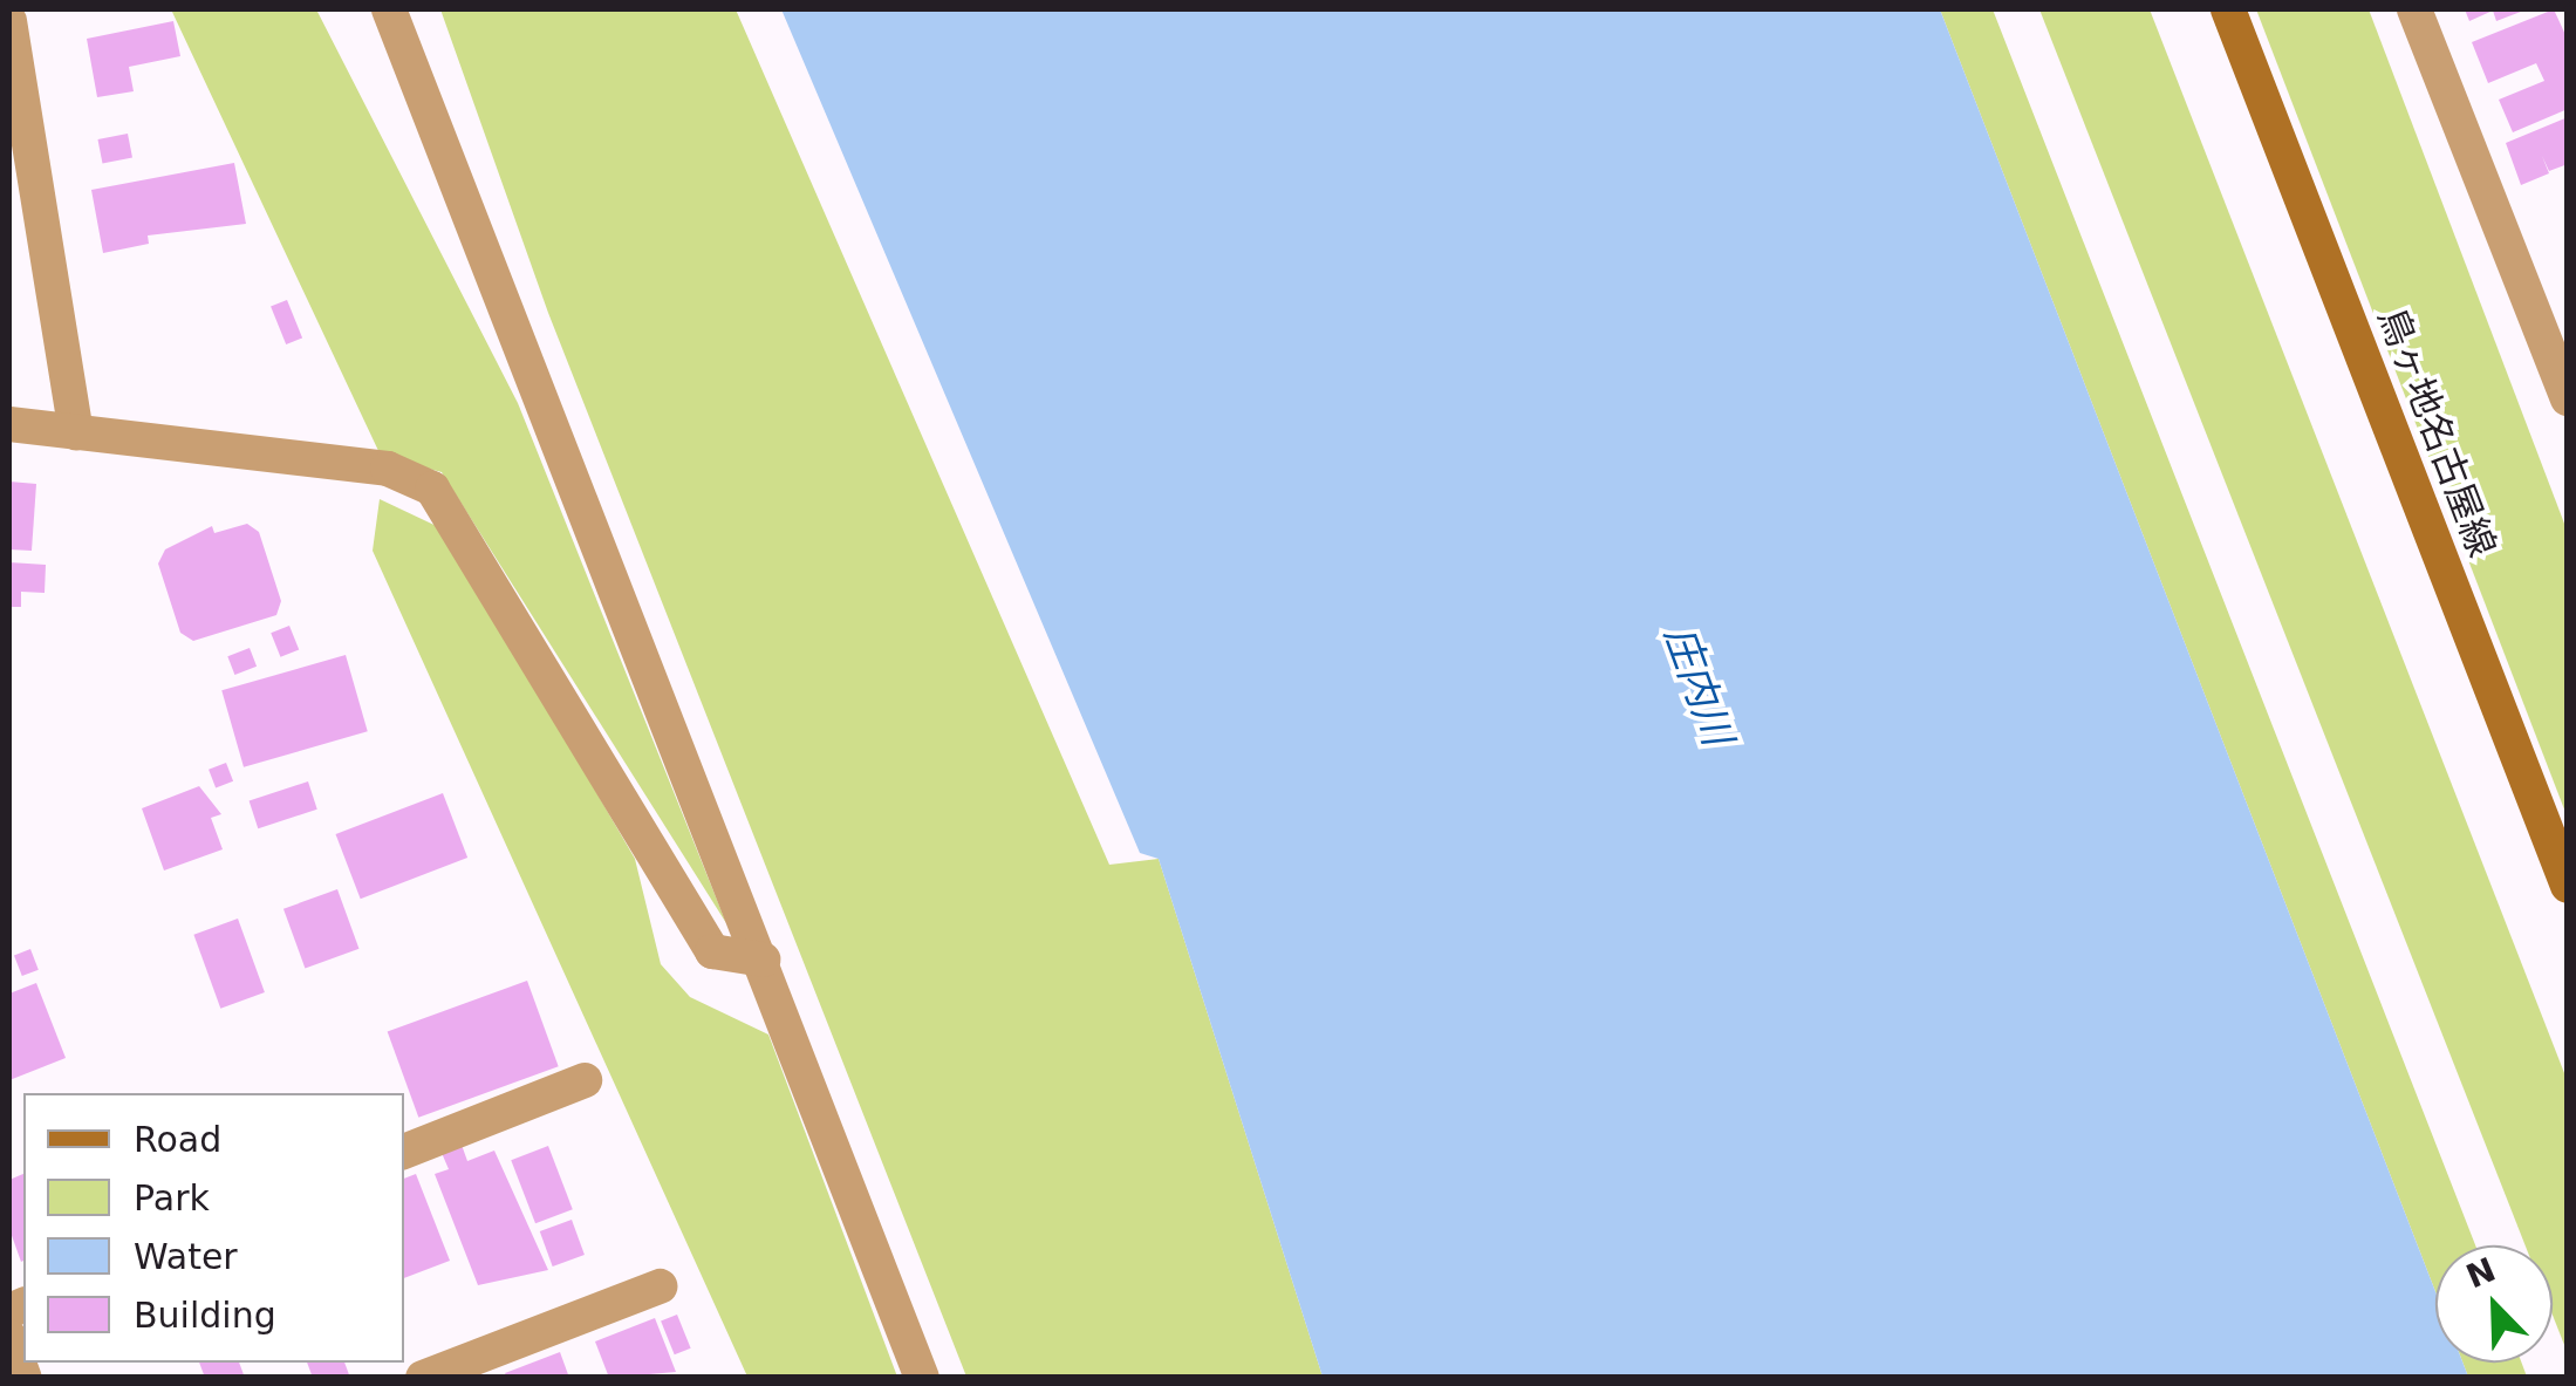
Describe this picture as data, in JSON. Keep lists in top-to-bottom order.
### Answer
{
  "streets": {
    "main road": ["鳥ヶ地名古屋線"]
  },
  "water": ["庄内川"],
  "legend": [
    "Road",
    "Park",
    "Water",
    "Building"
  ],
  "north": "top left"
}
